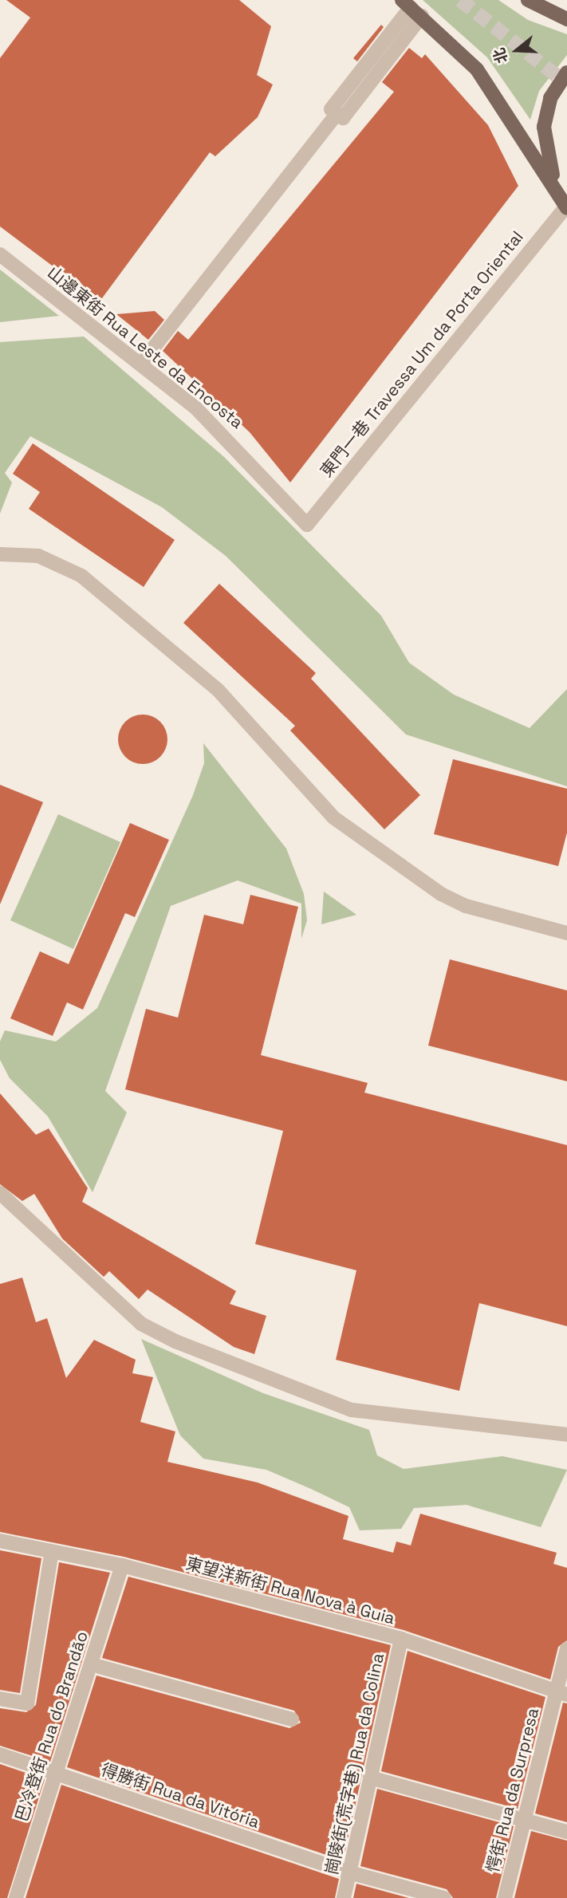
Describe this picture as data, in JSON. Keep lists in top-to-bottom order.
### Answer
{
  "streets": {
    "street": [
      "山邊東街 Rua Leste da Encosta",
      "東門一巷 Travessa Um da Porta Oriental",
      "東望洋新街 Rua Nova à Guia",
      "巴冷登街 Rua do Brandão",
      "崗陵街(荒字巷) Rua da Colina",
      "愕街 Rua da Surpresa",
      "得勝街 Rua da Vitória"
    ]
  },
  "crossings": [
    ["山邊東街 Rua Leste da Encosta", "東門一巷 Travessa Um da Porta Oriental"],
    ["東望洋新街 Rua Nova à Guia", "巴冷登街 Rua do Brandão"],
    ["東望洋新街 Rua Nova à Guia", "崗陵街(荒字巷) Rua da Colina"],
    ["東望洋新街 Rua Nova à Guia", "愕街 Rua da Surpresa"],
    ["巴冷登街 Rua do Brandão", "得勝街 Rua da Vitória"],
    ["崗陵街(荒字巷) Rua da Colina", "得勝街 Rua da Vitória"]
  ],
  "north": "left"
}
